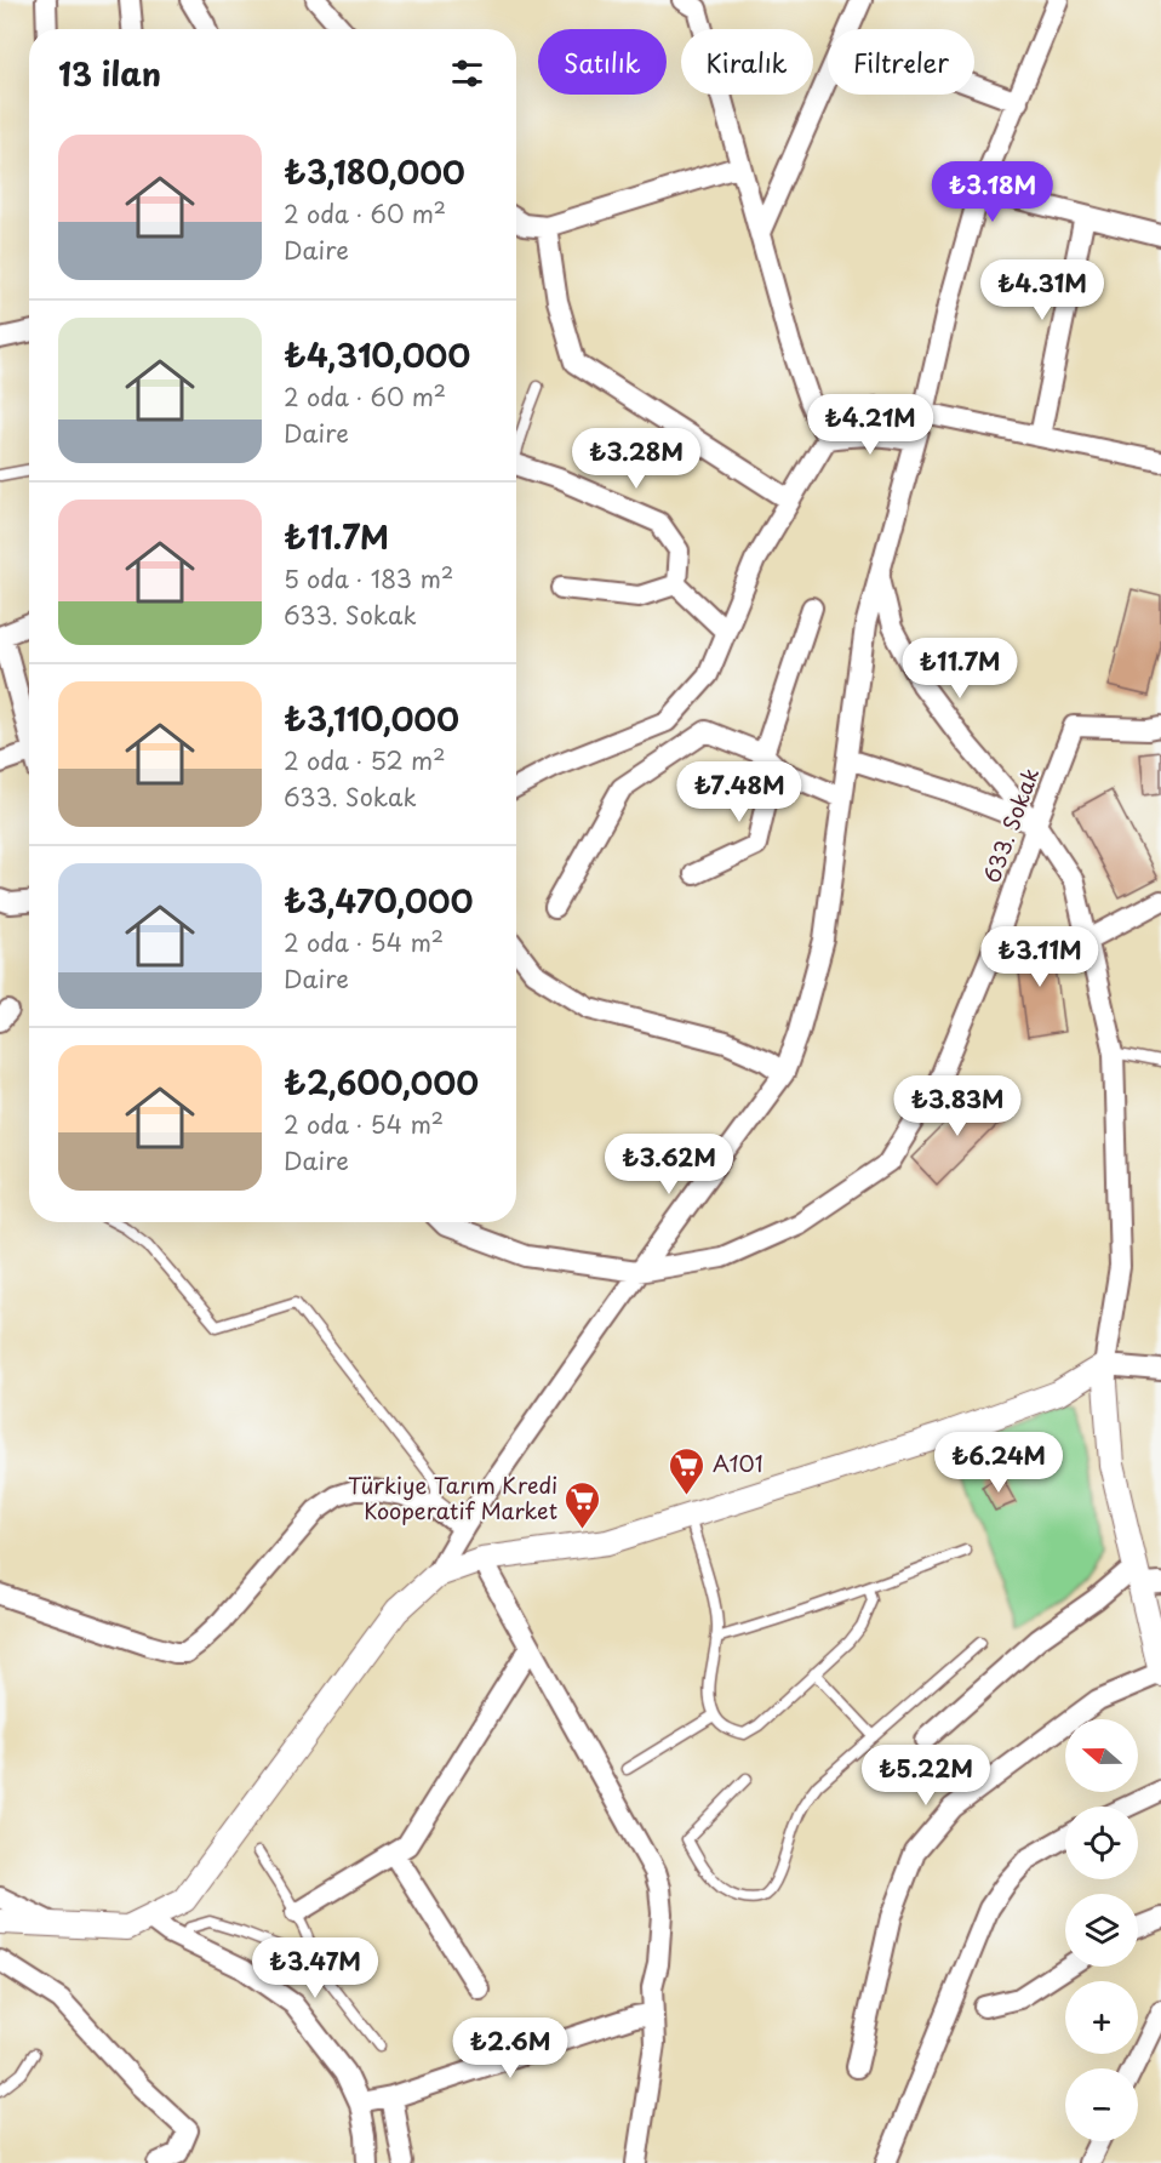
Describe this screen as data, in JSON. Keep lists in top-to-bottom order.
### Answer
{
  "streets": {
    "street": ["633. Sokak"]
  },
  "places": {
    "supermarket": ["A101", "Türkiye Tarım Kredi Kooperatif Market"]
  },
  "north": "left",
  "page": {
    "chip": ["Satılık", "Kiralık", "Filtreler"],
    "heading": "13 ilan",
    "list": [
      {
        "name": "₺3,180,000",
        "note": "2 oda · 60 m² · Daire"
      },
      {
        "name": "₺4,310,000",
        "note": "2 oda · 60 m² · Daire"
      },
      {
        "name": "₺11.7M",
        "note": "5 oda · 183 m² · 633. Sokak"
      },
      {
        "name": "₺3,110,000",
        "note": "2 oda · 52 m² · 633. Sokak"
      },
      {
        "name": "₺3,470,000",
        "note": "2 oda · 54 m² · Daire"
      },
      {
        "name": "₺2,600,000",
        "note": "2 oda · 54 m² · Daire"
      }
    ],
    "price": [
      "₺3.18M",
      "₺4.31M",
      "₺4.21M",
      "₺3.28M",
      "₺11.7M",
      "₺7.48M",
      "₺3.11M",
      "₺3.83M",
      "₺3.62M",
      "₺6.24M",
      "₺5.22M",
      "₺3.47M",
      "₺2.6M"
    ],
    "map_buttons": ["+", "−"]
  }
}
